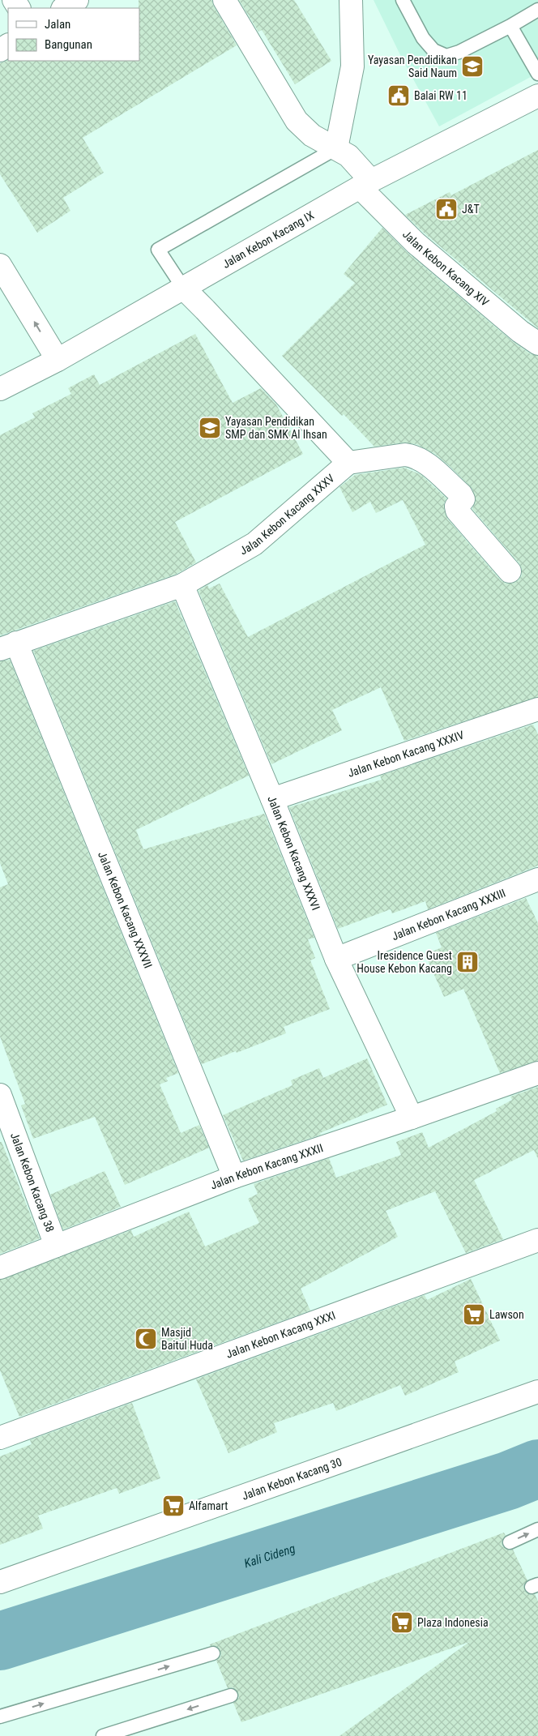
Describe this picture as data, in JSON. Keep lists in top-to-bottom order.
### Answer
{
  "streets": {
    "street": [
      "Jalan Kebon Kacang IX",
      "Jalan Kebon Kacang XIV",
      "Jalan Kebon Kacang XXXV",
      "Jalan Kebon Kacang XXXIV",
      "Jalan Kebon Kacang XXXVI",
      "Jalan Kebon Kacang XXXVII",
      "Jalan Kebon Kacang XXXIII",
      "Jalan Kebon Kacang XXXII",
      "Jalan Kebon Kacang 38",
      "Jalan Kebon Kacang XXXI",
      "Jalan Kebon Kacang 30"
    ]
  },
  "crossings": [
    ["Jalan Kebon Kacang IX", "Jalan Kebon Kacang XIV"],
    ["Jalan Kebon Kacang XXXV", "Jalan Kebon Kacang XXXVI"],
    ["Jalan Kebon Kacang XXXV", "Jalan Kebon Kacang XXXVII"],
    ["Jalan Kebon Kacang XXXIV", "Jalan Kebon Kacang XXXVI"],
    ["Jalan Kebon Kacang XXXVI", "Jalan Kebon Kacang XXXIII"],
    ["Jalan Kebon Kacang XXXVI", "Jalan Kebon Kacang XXXII"],
    ["Jalan Kebon Kacang XXXVII", "Jalan Kebon Kacang XXXII"],
    ["Jalan Kebon Kacang XXXII", "Jalan Kebon Kacang 38"]
  ],
  "water": ["Kali Cideng"],
  "places": {
    "school or university": ["Yayasan Pendidikan Said Naum", "Yayasan Pendidikan SMP dan SMK Al Ihsan"],
    "public building": ["Balai RW 11", "J&T"],
    "building": ["Iresidence Guest House Kebon Kacang"],
    "supermarket": ["Lawson", "Alfamart", "Plaza Indonesia"],
    "mosque": ["Masjid Baitul Huda"]
  },
  "legend": ["Jalan", "Bangunan"]
}
